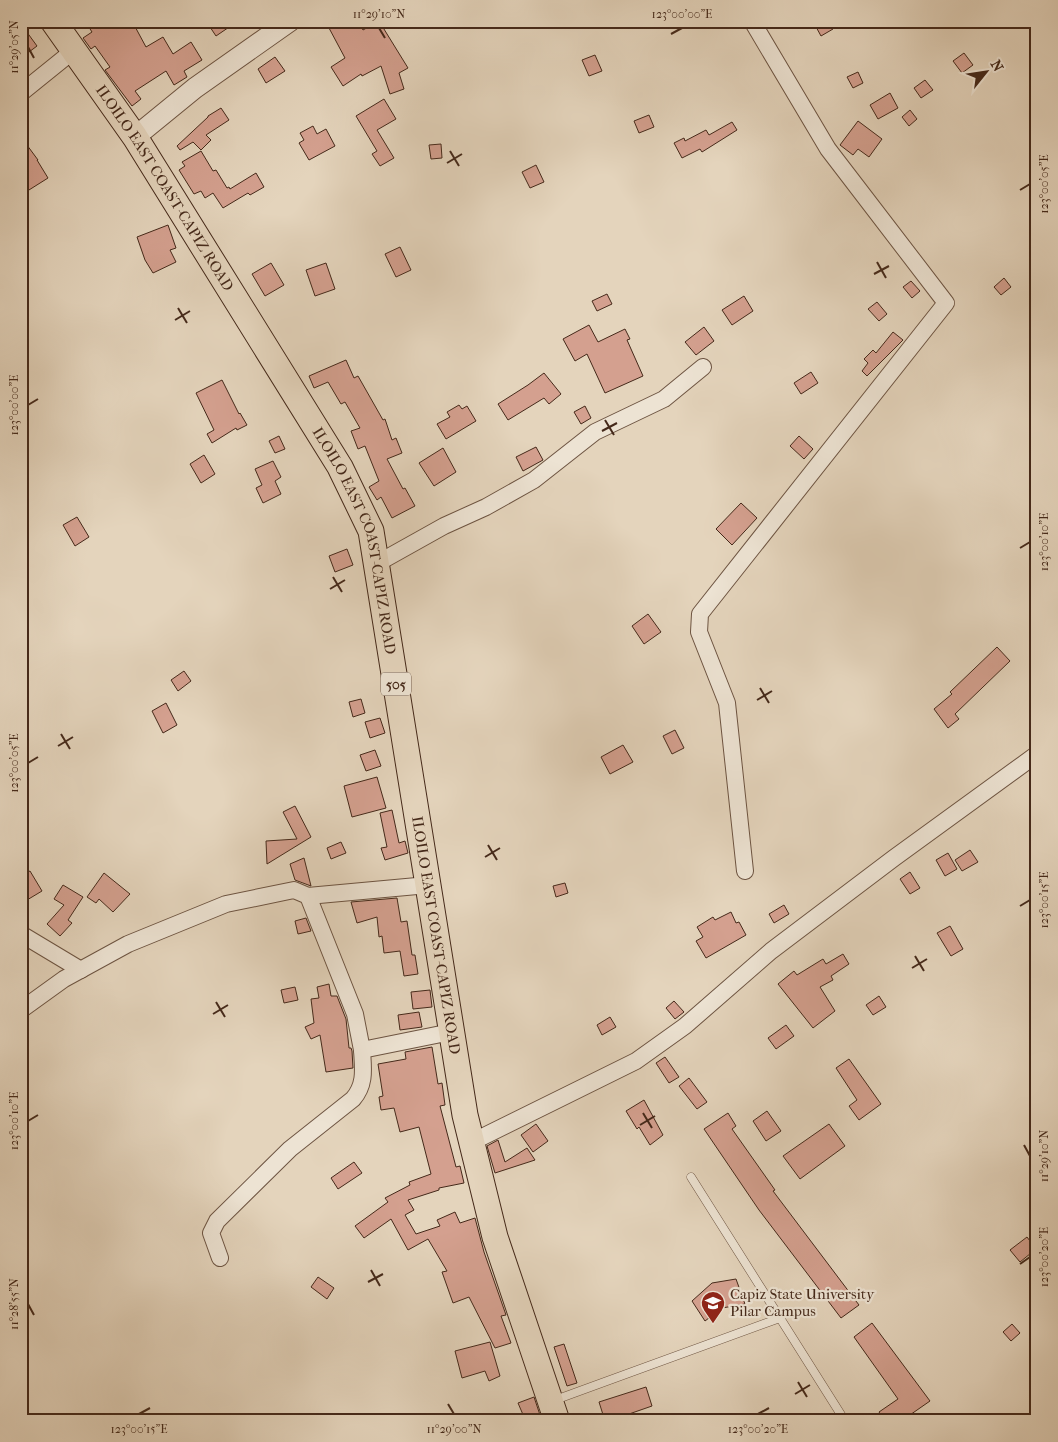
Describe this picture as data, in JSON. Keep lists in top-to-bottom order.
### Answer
{
  "streets": {
    "main road": ["ILOILO EAST COAST-CAPIZ ROAD", "505"]
  },
  "places": {
    "school or university": ["Capiz State University Pilar Campus"]
  },
  "north": "top right",
  "coordinates": [
    "11°29'10\"N",
    "123°00'00\"E",
    "11°29'05\"N",
    "123°00'05\"E",
    "123°00'10\"E",
    "123°00'15\"E",
    "123°00'20\"E",
    "11°28'55\"N",
    "11°29'00\"N"
  ]
}
